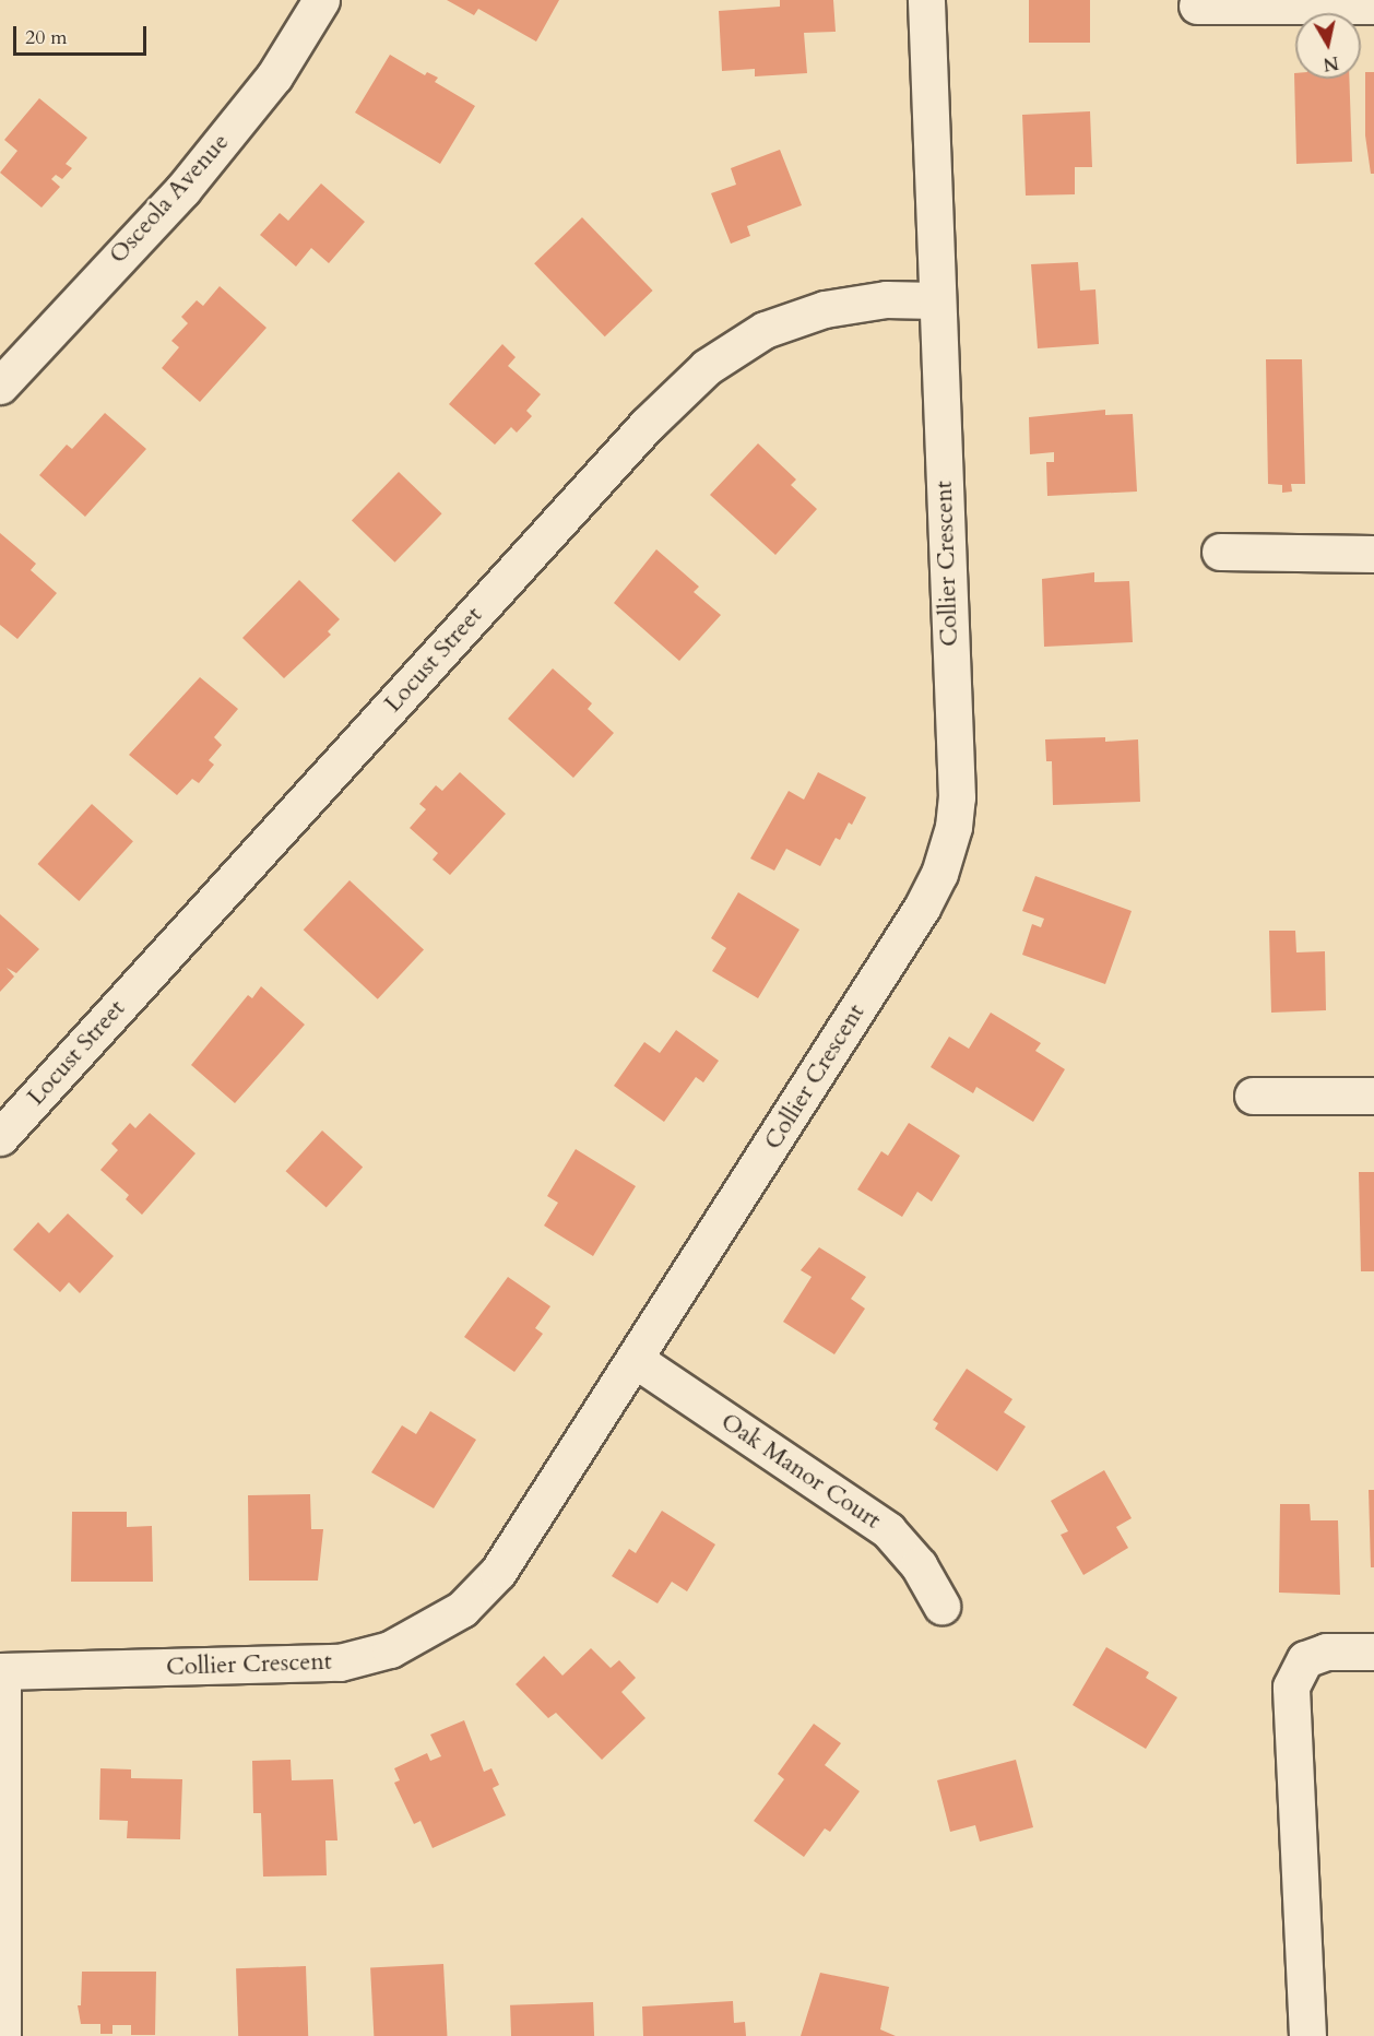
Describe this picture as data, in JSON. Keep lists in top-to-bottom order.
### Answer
{
  "streets": {
    "street": [
      "Osceola Avenue",
      "Collier Crescent",
      "Locust Street",
      "Oak Manor Court"
    ]
  },
  "crossings": [
    ["Collier Crescent", "Locust Street"],
    ["Collier Crescent", "Oak Manor Court"]
  ],
  "scale_bar": "20 m",
  "north": "bottom"
}
